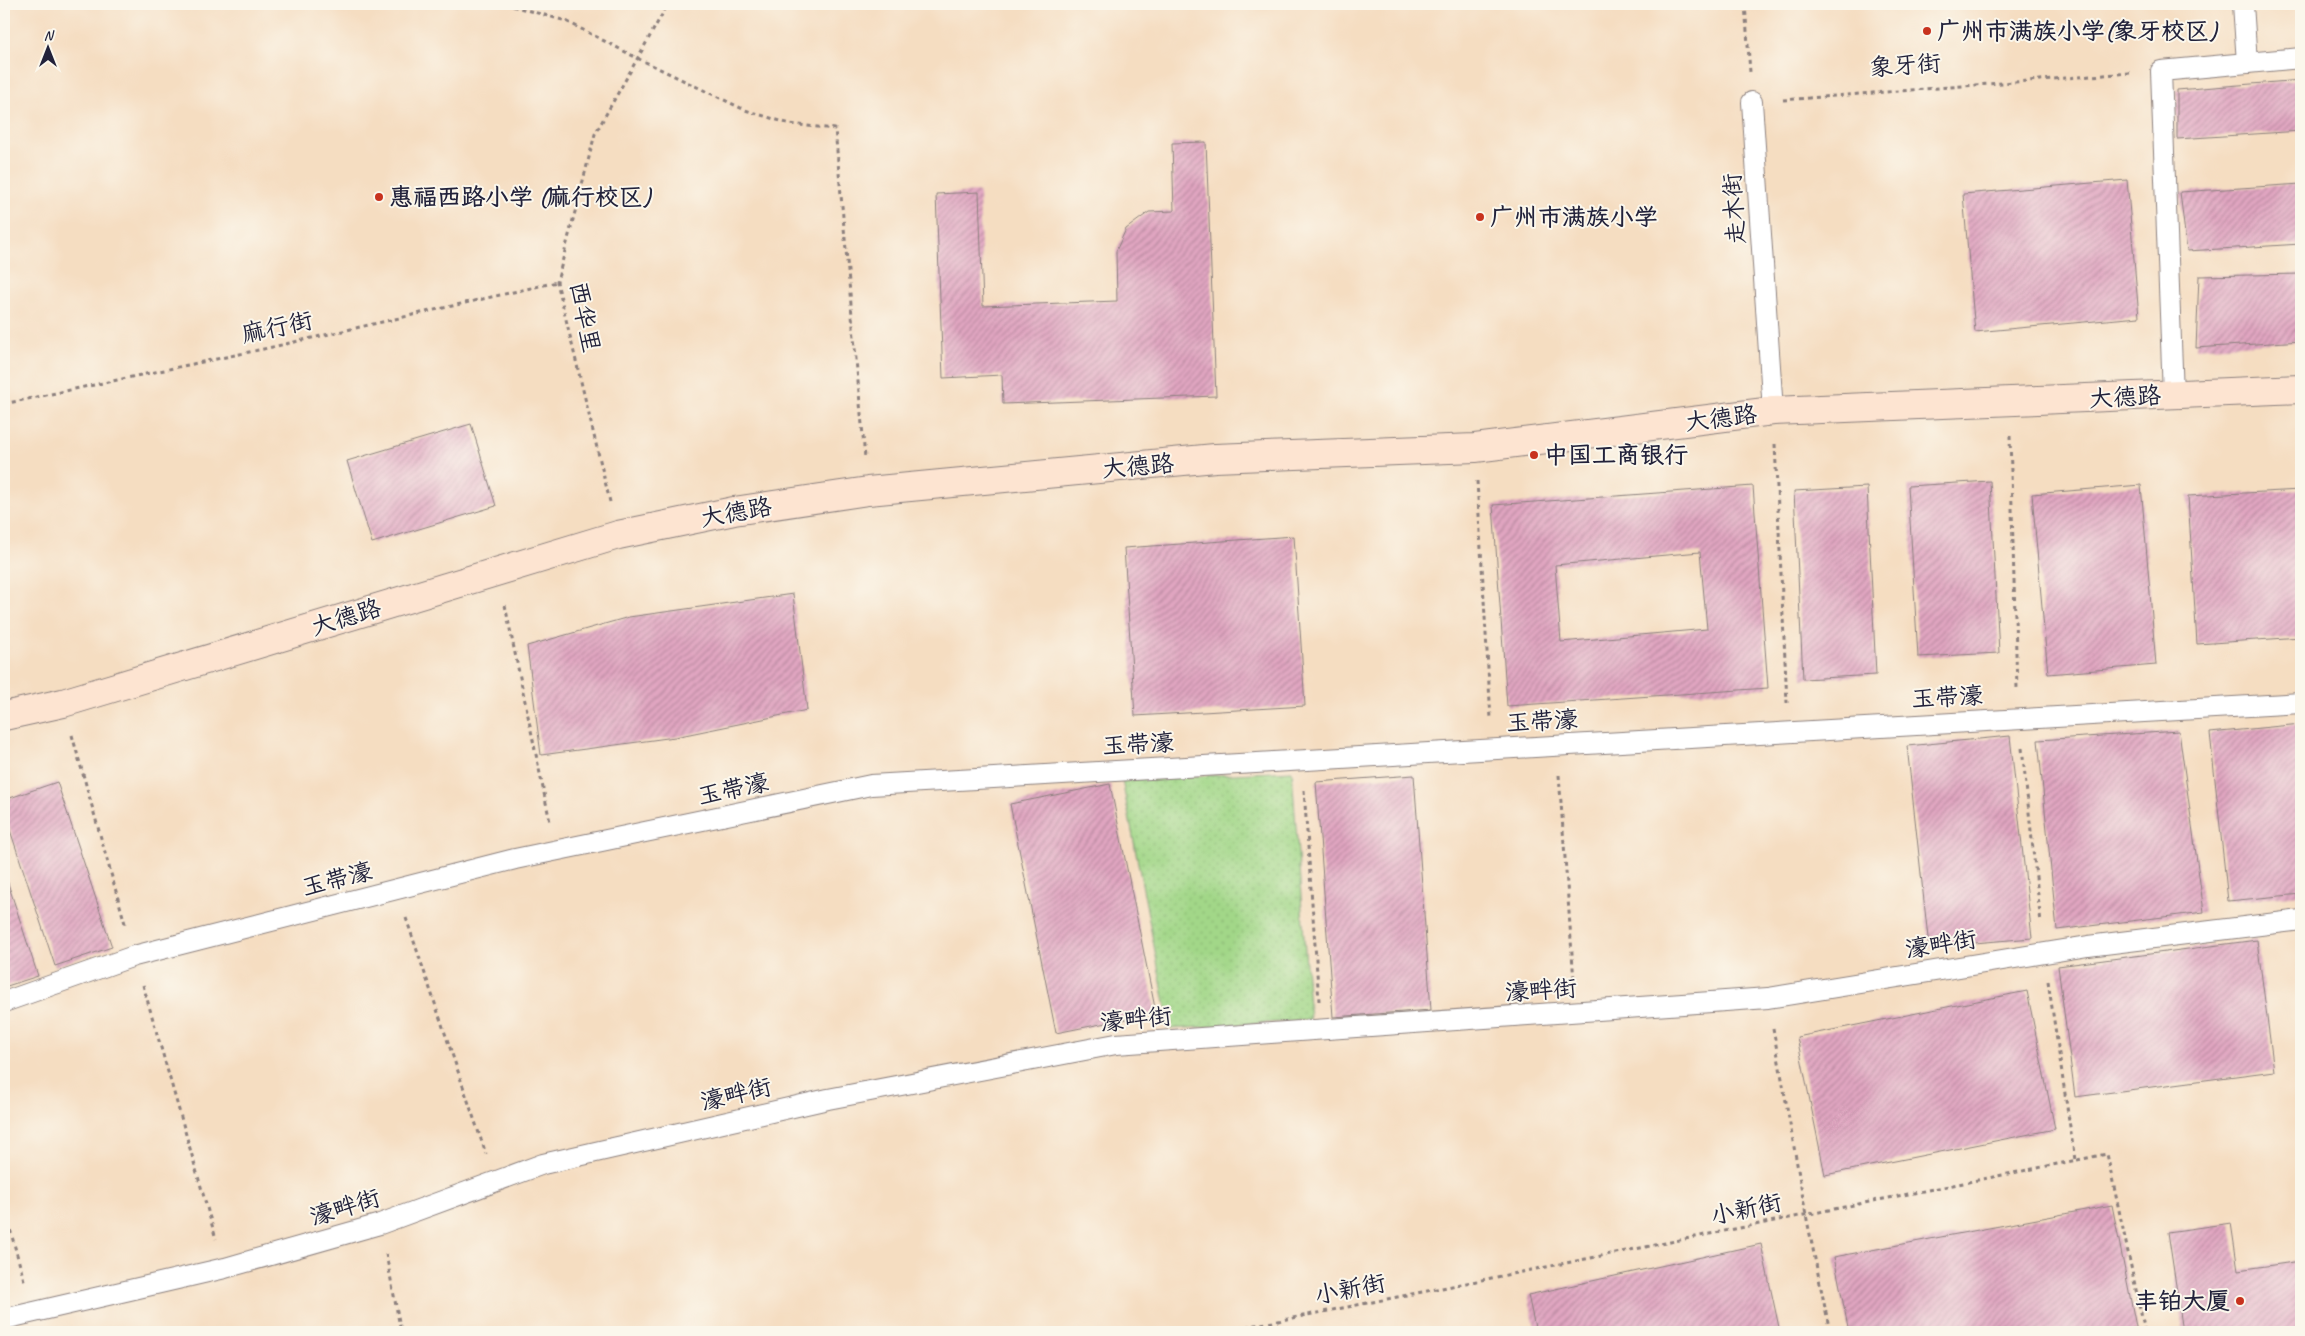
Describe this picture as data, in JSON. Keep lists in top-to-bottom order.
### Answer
{
  "streets": {
    "main road": ["大德路"],
    "lane": ["走木街", "玉带濠", "濠畔街"],
    "path": [
      "象牙街",
      "西华里",
      "麻行街",
      "小新街"
    ]
  },
  "crossings": [
    ["象牙街", "走木街"],
    ["走木街", "大德路"],
    ["西华里", "麻行街"],
    ["西华里", "大德路"]
  ],
  "places": [
    "广州市满族小学(象牙校区)",
    "惠福西路小学 (麻行校区)",
    "广州市满族小学",
    "中国工商银行",
    "丰铂大厦"
  ],
  "north": "top"
}
